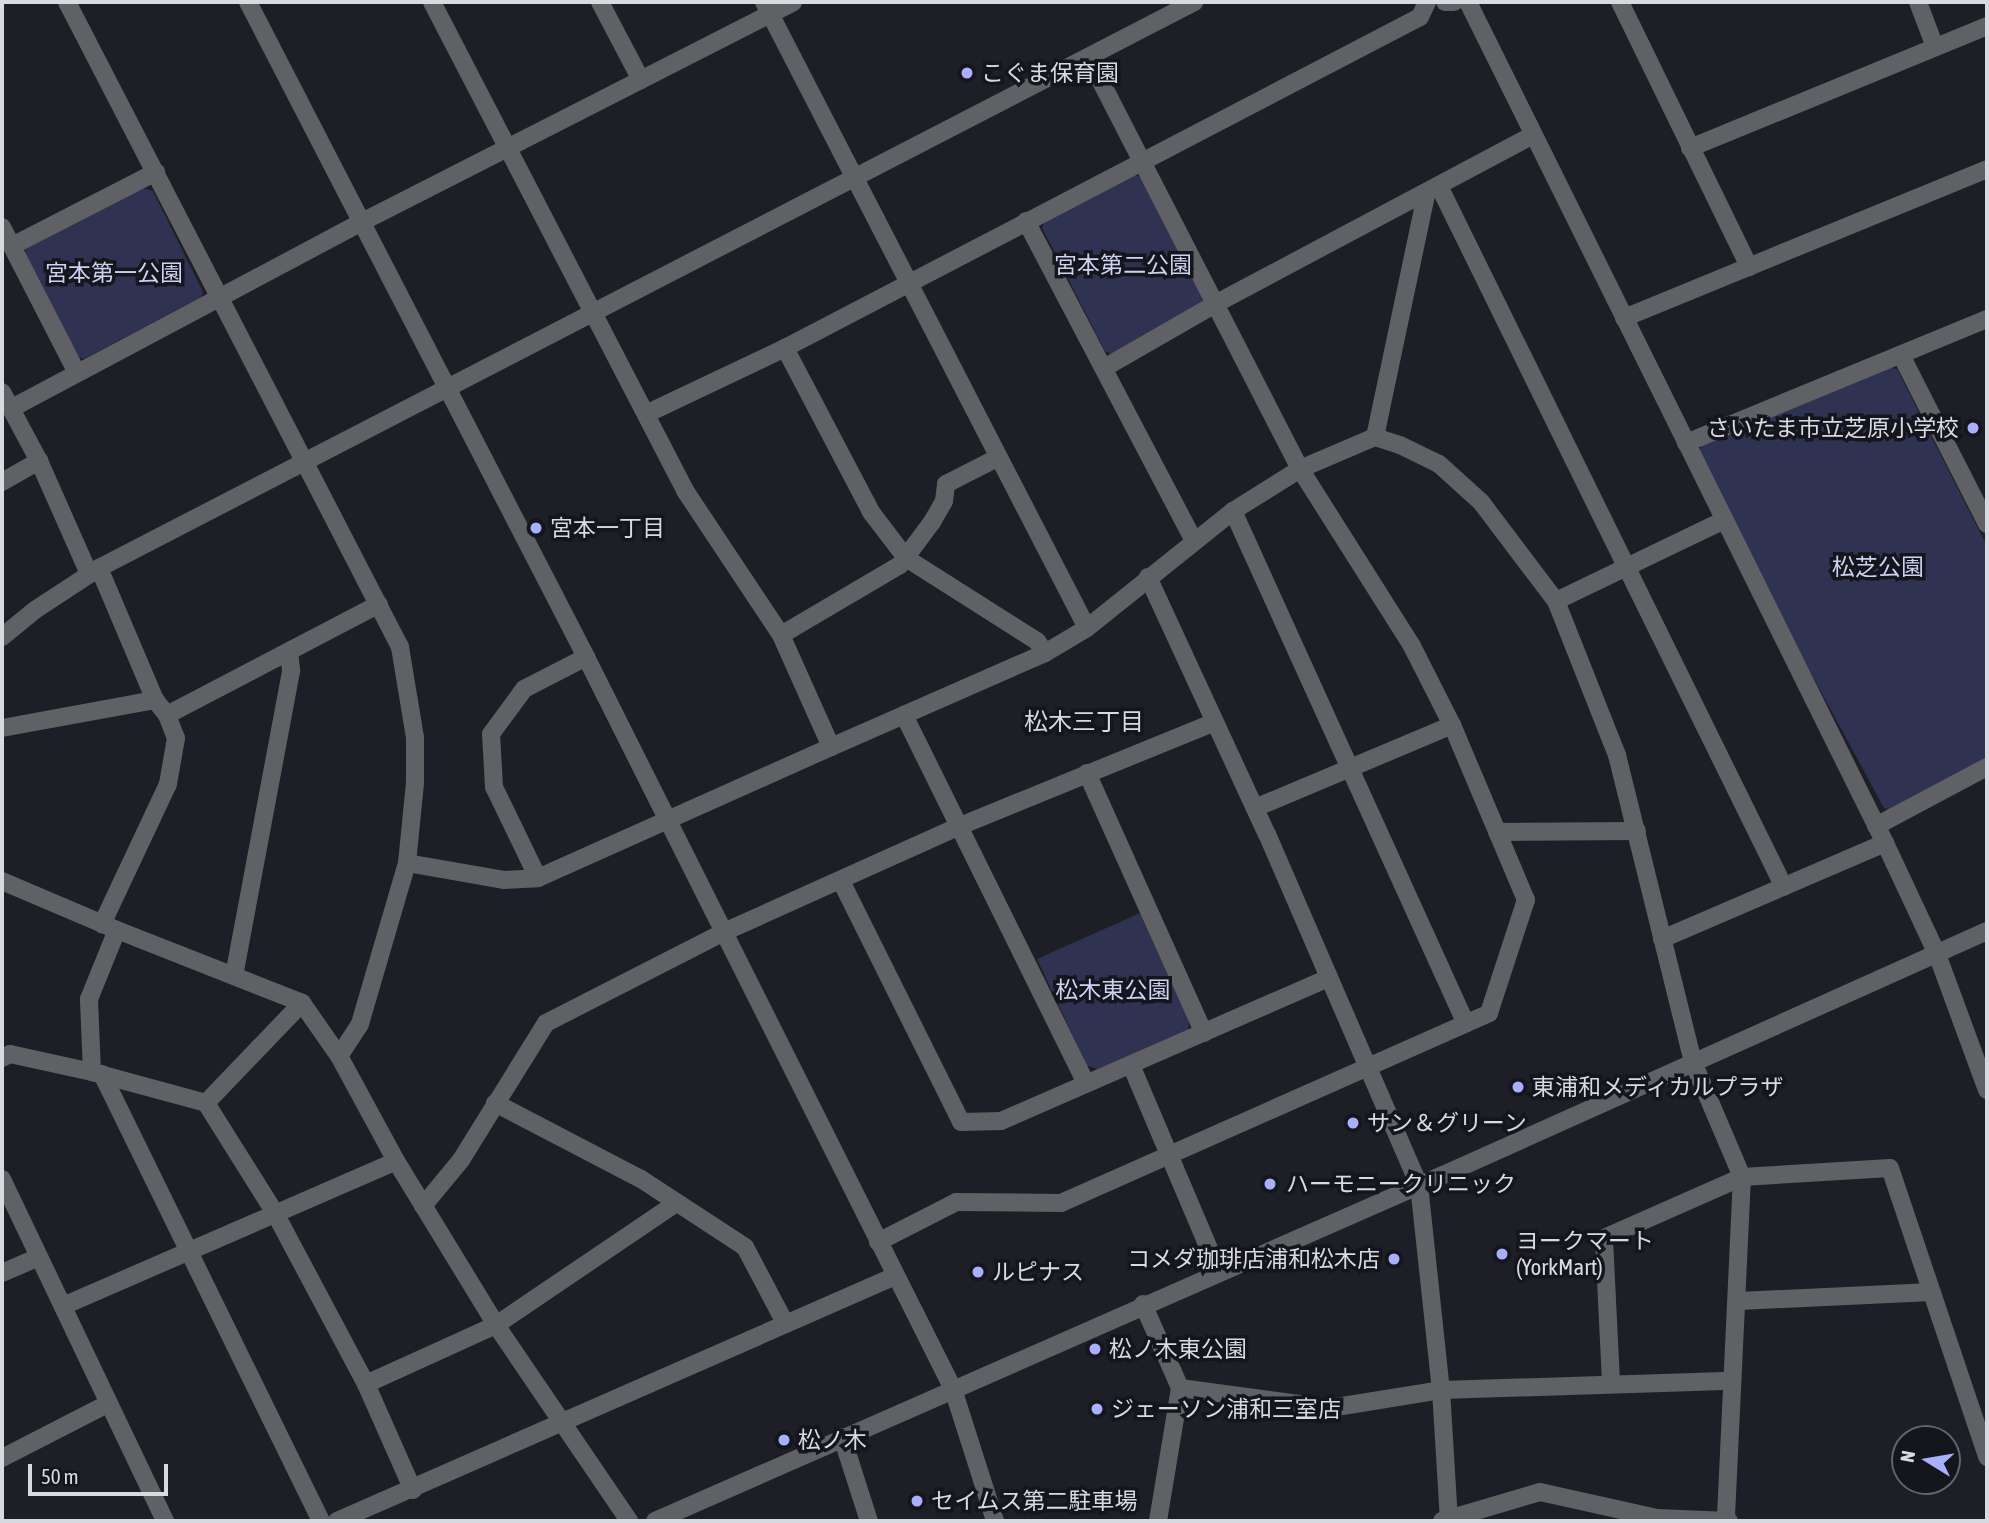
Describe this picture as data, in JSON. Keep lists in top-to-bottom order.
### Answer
{
  "districts": ["松木三丁目"],
  "parks": [
    "宮本第二公園",
    "宮本第一公園",
    "松芝公園",
    "松木東公園"
  ],
  "places": [
    "こぐま保育園",
    "さいたま市立芝原小学校",
    "宮本一丁目",
    "東浦和メディカルプラザ",
    "サン＆グリーン",
    "ハーモニークリニック",
    "ヨークマート (YorkMart)",
    "コメダ珈琲店浦和松木店",
    "ルピナス",
    "松ノ木東公園",
    "ジェーソン浦和三室店",
    "松ノ木",
    "セイムス第二駐車場"
  ],
  "scale_bar": "50 m",
  "north": "left"
}
